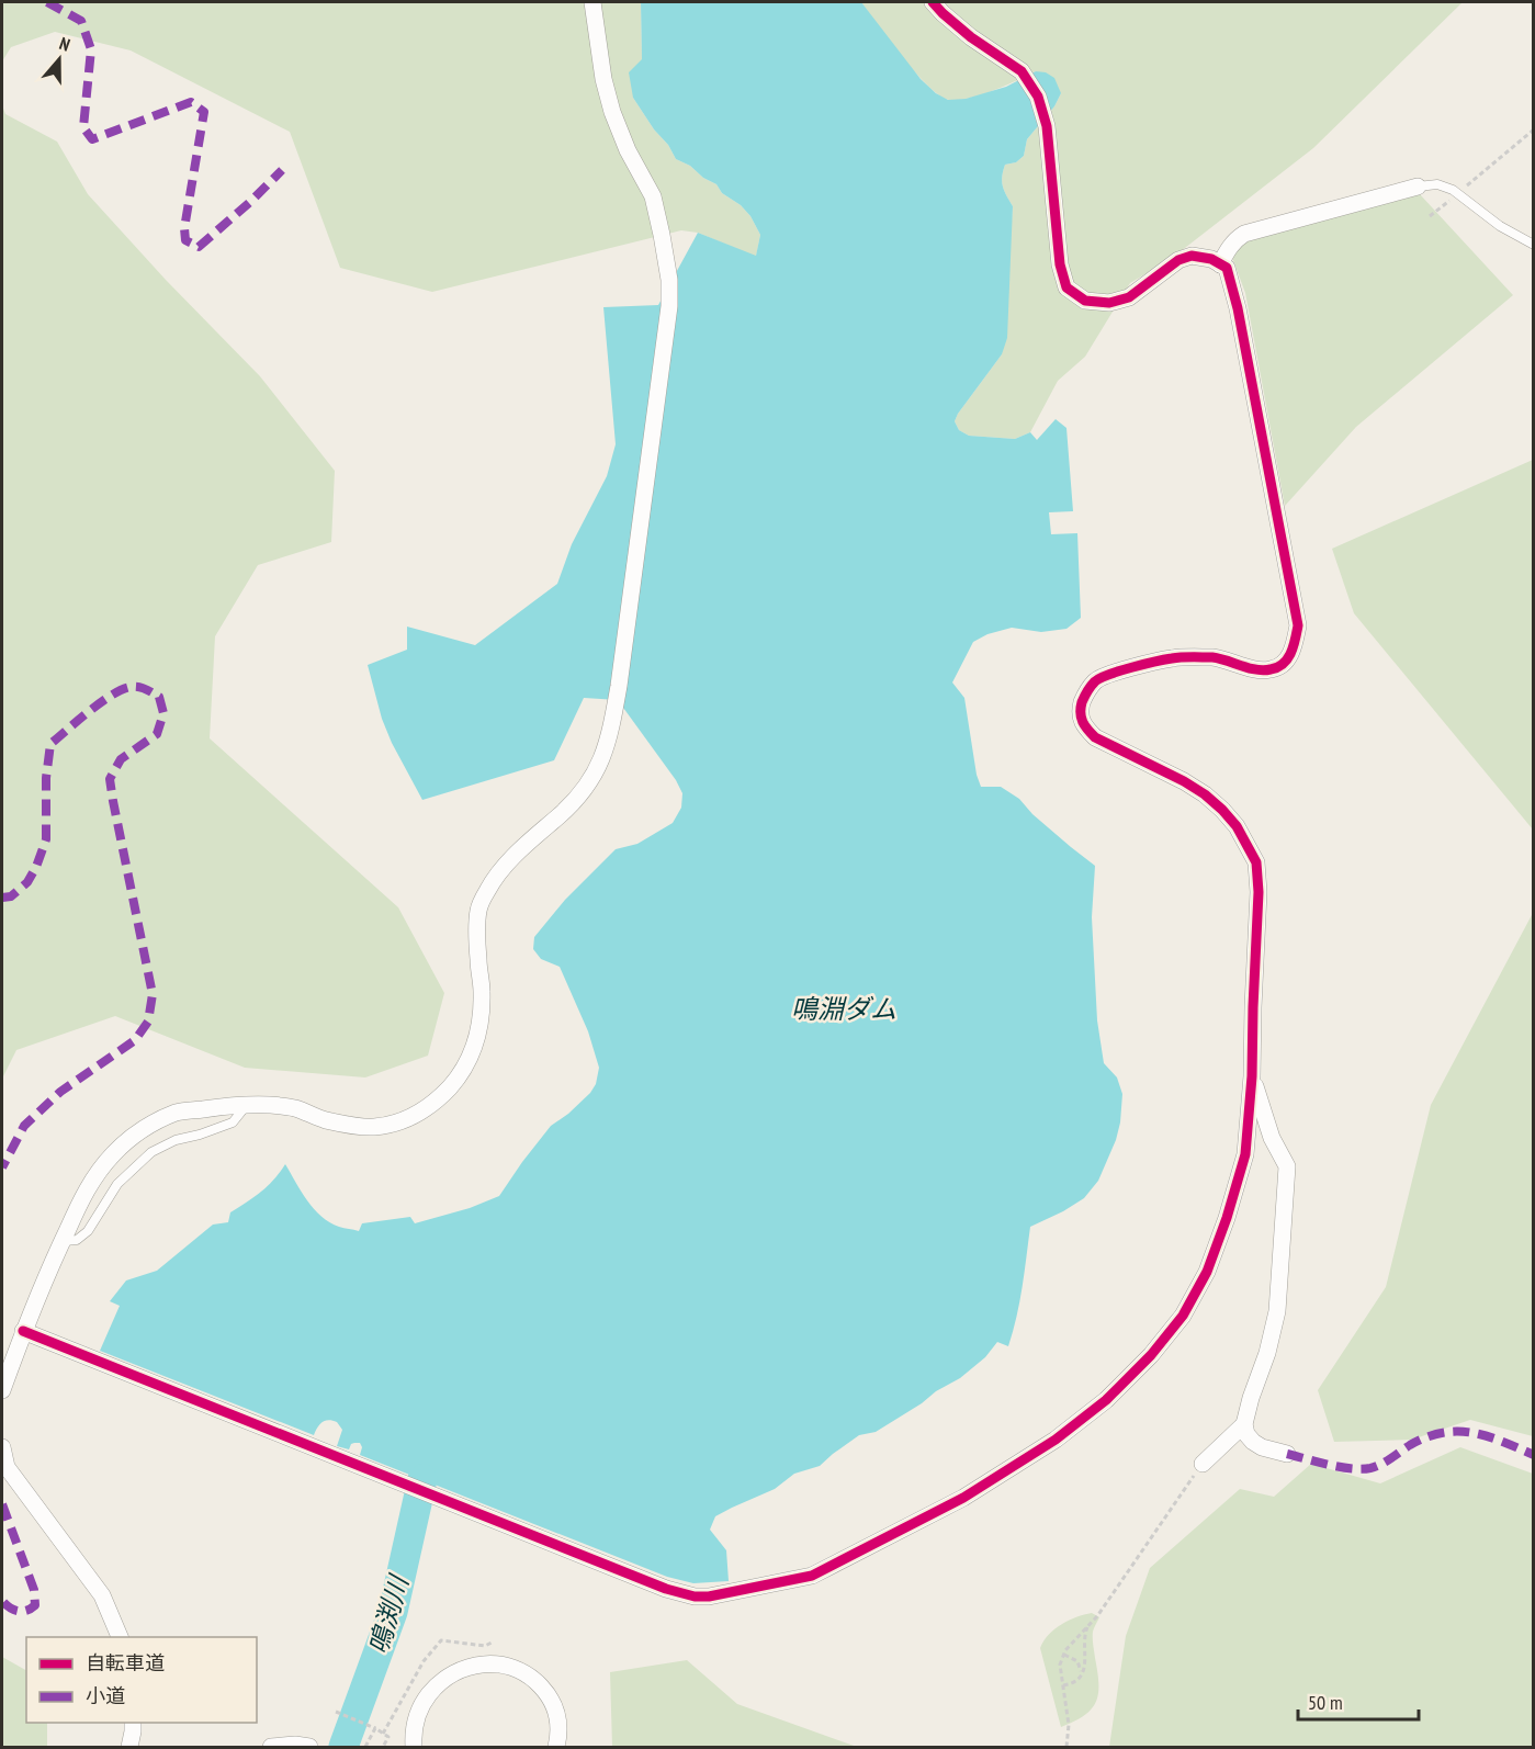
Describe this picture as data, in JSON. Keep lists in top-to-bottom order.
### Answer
{
  "water": ["鳴淵ダム", "鳴渕川"],
  "legend": ["自転車道", "小道"],
  "scale_bar": "50 m",
  "north": "top"
}
